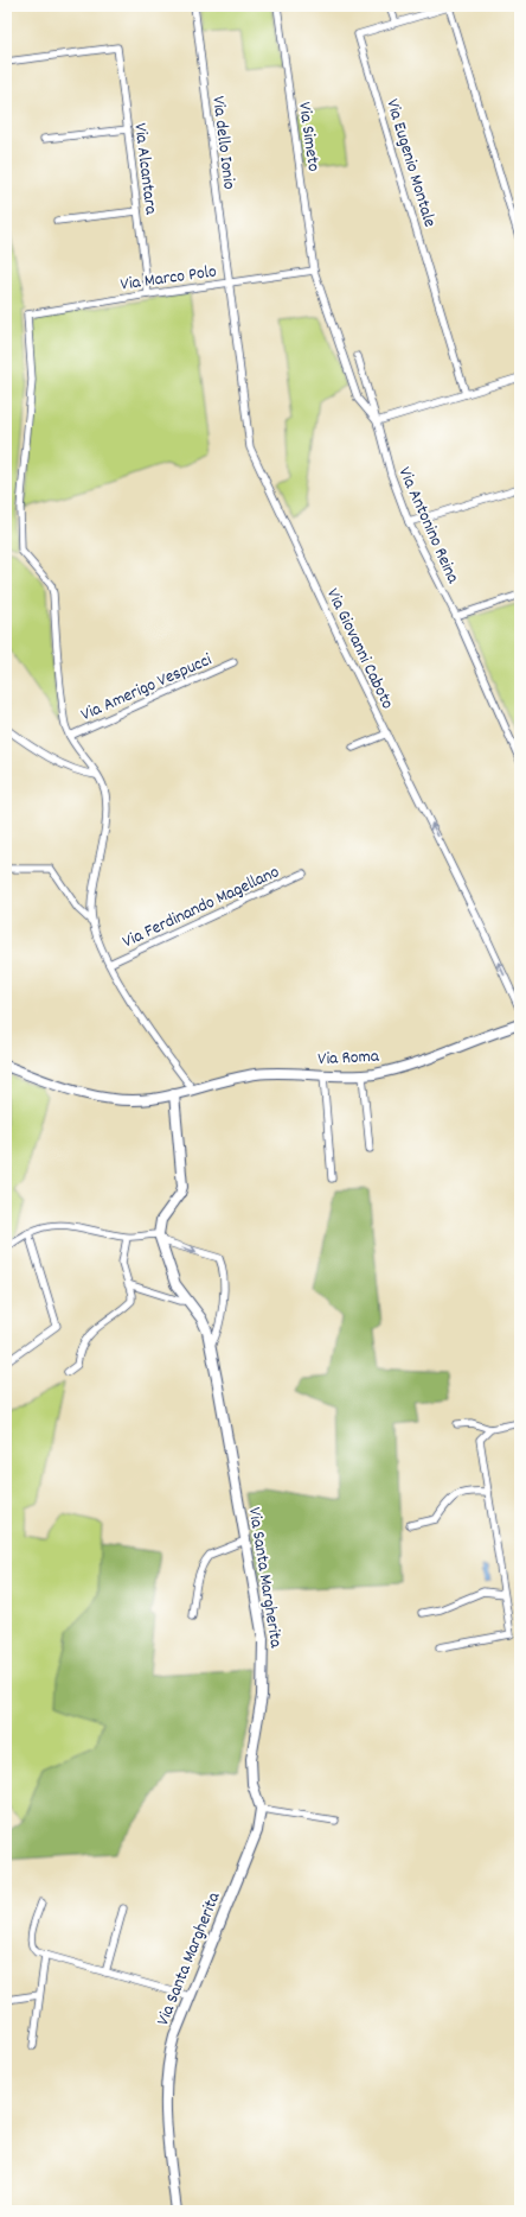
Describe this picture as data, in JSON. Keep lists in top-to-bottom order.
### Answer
{
  "streets": {
    "main road": ["Via Roma", "Via Santa Margherita"],
    "street": [
      "Via Simeto",
      "Via dello Ionio",
      "Via Eugenio Montale",
      "Via Alcantara",
      "Via Marco Polo",
      "Via Antonino Reina",
      "Via Giovanni Caboto",
      "Via Amerigo Vespucci",
      "Via Ferdinando Magellano"
    ]
  },
  "crossings": [
    ["Via Simeto", "Via Marco Polo"],
    ["Via Simeto", "Via Antonino Reina"],
    ["Via dello Ionio", "Via Marco Polo"],
    ["Via dello Ionio", "Via Giovanni Caboto"],
    ["Via Alcantara", "Via Marco Polo"],
    ["Via Marco Polo", "Via Antonino Reina"],
    ["Via Marco Polo", "Via Giovanni Caboto"],
    ["Via Marco Polo", "Via Amerigo Vespucci"]
  ],
  "one_way": ["Via Giovanni Caboto"]
}
